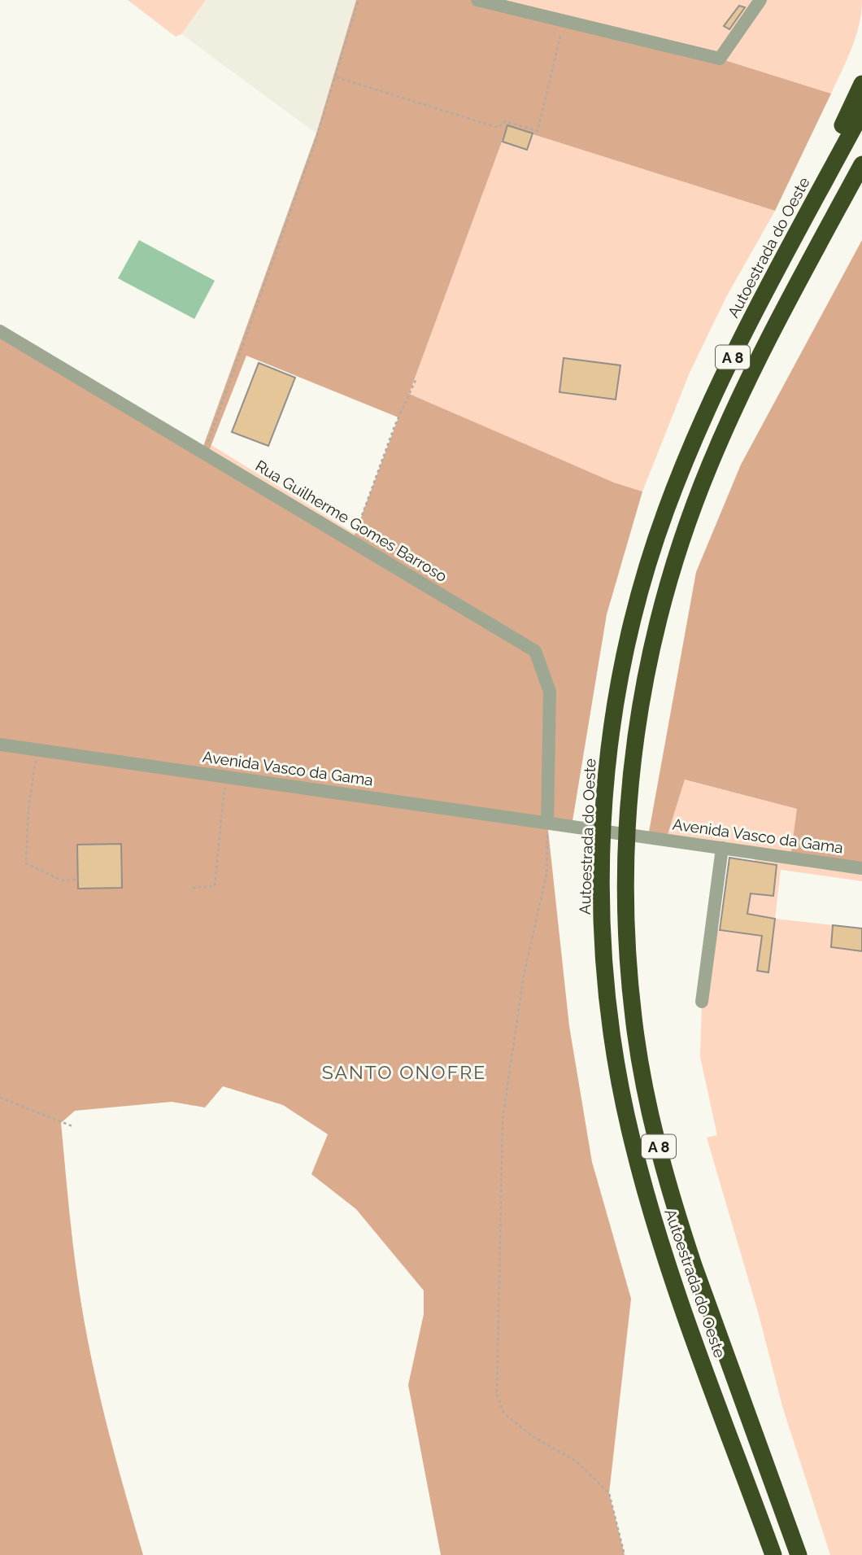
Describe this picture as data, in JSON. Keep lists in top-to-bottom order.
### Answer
{
  "streets": {
    "highway": ["Autoestrada do Oeste", "A 8"],
    "street": ["Rua Guilherme Gomes Barroso", "Avenida Vasco da Gama"]
  },
  "crossings": [
    ["Rua Guilherme Gomes Barroso", "Avenida Vasco da Gama"]
  ],
  "districts": ["SANTO ONOFRE"]
}
